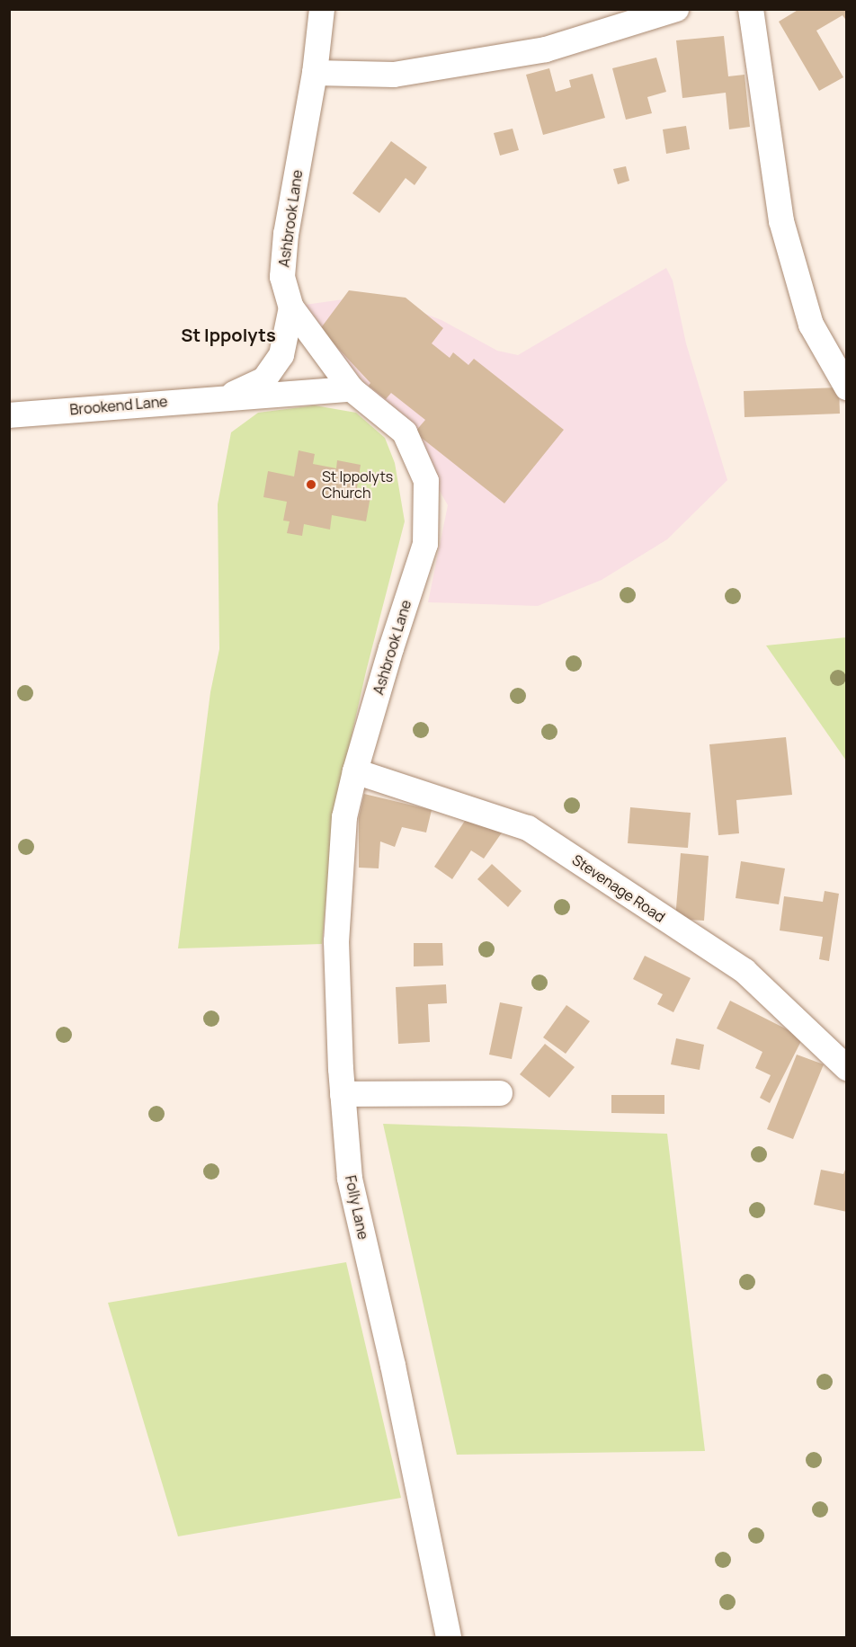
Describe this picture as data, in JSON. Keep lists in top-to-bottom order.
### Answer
{
  "streets": {
    "street": [
      "Ashbrook Lane",
      "Brookend Lane",
      "Stevenage Road",
      "Folly Lane"
    ]
  },
  "crossings": [
    ["Ashbrook Lane", "Brookend Lane"],
    ["Ashbrook Lane", "Stevenage Road"],
    ["Ashbrook Lane", "Folly Lane"],
    ["Stevenage Road", "Folly Lane"]
  ],
  "districts": ["St Ippolyts"],
  "places": ["St Ippolyts Church"]
}
